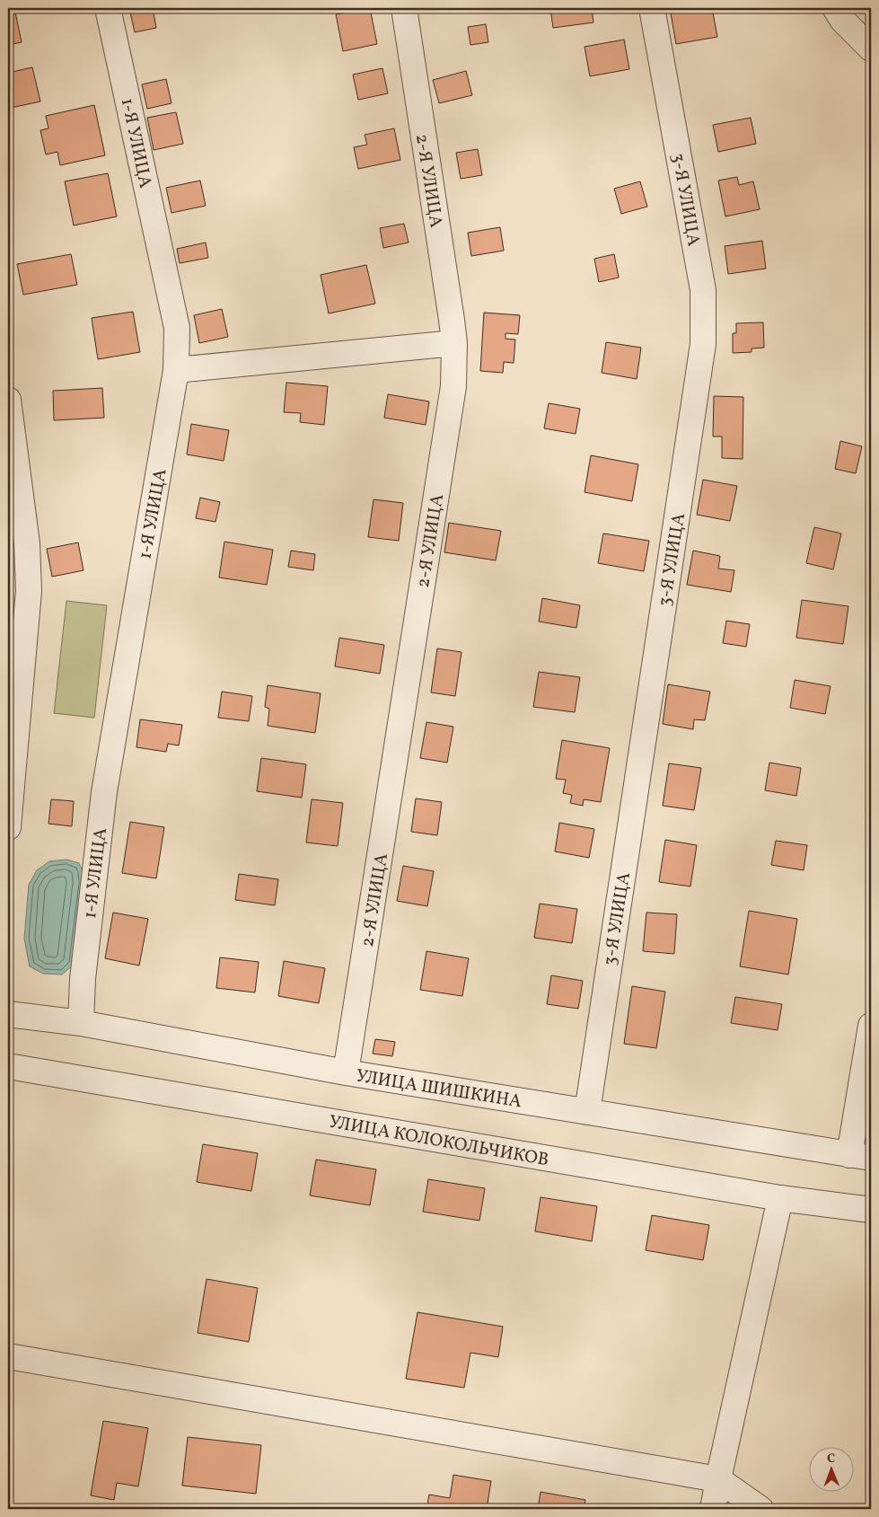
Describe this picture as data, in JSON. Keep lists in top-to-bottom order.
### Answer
{
  "streets": {
    "street": [
      "1-Я УЛИЦА",
      "2-Я УЛИЦА",
      "3-Я УЛИЦА",
      "УЛИЦА ШИШКИНА",
      "УЛИЦА КОЛОКОЛЬЧИКОВ"
    ]
  },
  "crossings": [
    ["1-Я УЛИЦА", "УЛИЦА ШИШКИНА"],
    ["2-Я УЛИЦА", "УЛИЦА ШИШКИНА"],
    ["3-Я УЛИЦА", "УЛИЦА ШИШКИНА"]
  ],
  "north": "top"
}
